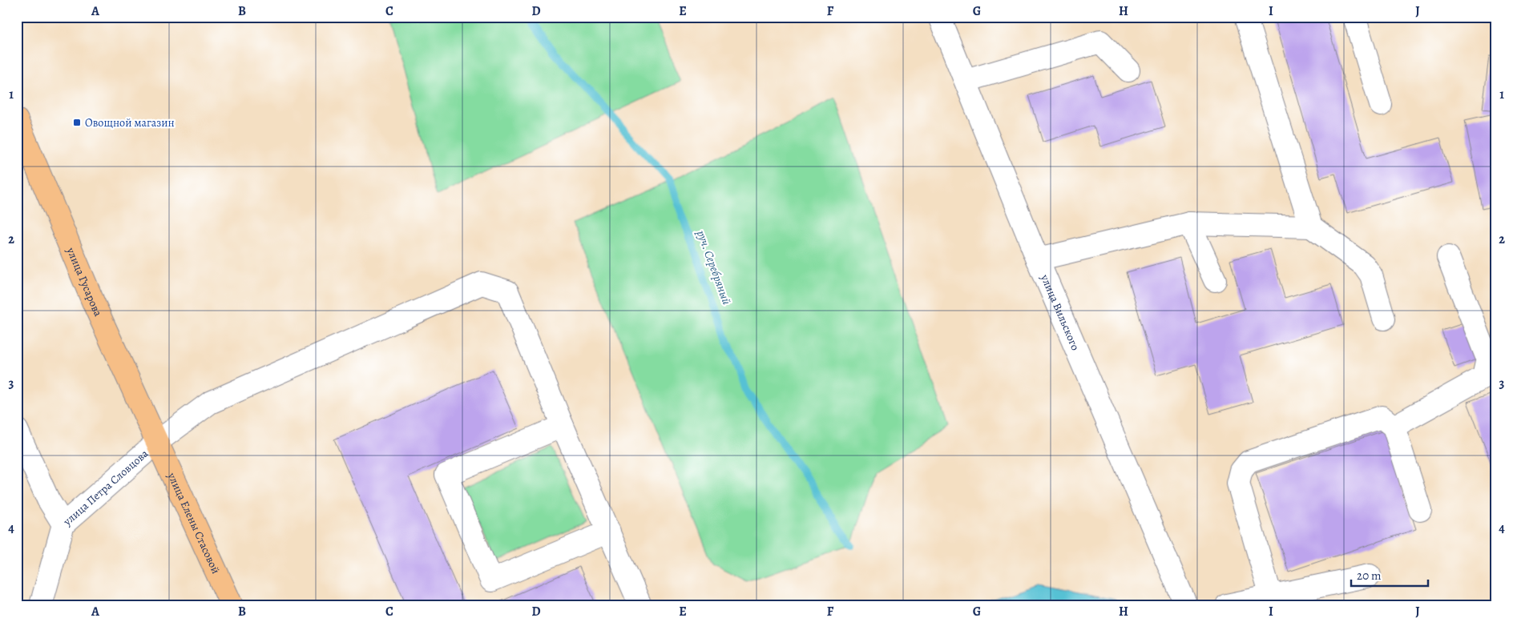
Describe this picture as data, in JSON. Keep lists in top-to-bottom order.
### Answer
{
  "streets": {
    "main road": ["улица Гусарова", "улица Елены Стасовой"],
    "street": ["улица Вильского", "улица Петра Словцова"]
  },
  "crossings": [
    ["улица Гусарова", "улица Петра Словцова"],
    ["улица Гусарова", "улица Елены Стасовой"],
    ["улица Петра Словцова", "улица Елены Стасовой"]
  ],
  "water": ["руч. Серебряный"],
  "places": {
    "transit": ["Овощной магазин"]
  },
  "scale_bar": "20 m",
  "grid": {
    "columns": [
      "A",
      "B",
      "C",
      "D",
      "E",
      "F",
      "G",
      "H",
      "I",
      "J"
    ],
    "rows": [
      "1",
      "2",
      "3",
      "4"
    ]
  }
}
